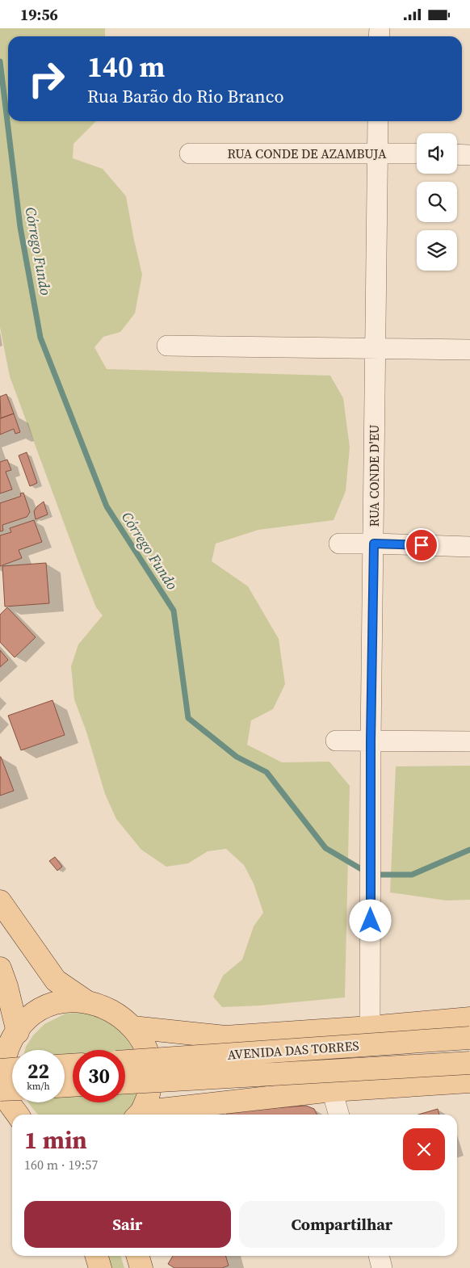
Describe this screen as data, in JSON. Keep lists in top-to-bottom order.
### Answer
{
  "streets": {
    "main road": ["AVENIDA DAS TORRES"],
    "street": ["RUA CONDE DE AZAMBUJA", "RUA CONDE D'EU"]
  },
  "crossings": [
    ["RUA CONDE DE AZAMBUJA", "RUA CONDE D'EU"]
  ],
  "water": ["Córrego Fundo"],
  "page": {
    "status": "19:56",
    "turn": ["140 m", "Rua Barão do Rio Branco"],
    "speed": "22 km/h",
    "limit": "30",
    "heading": ["1 min", "160 m · 19:57"],
    "buttons": ["Sair", "Compartilhar"]
  }
}
